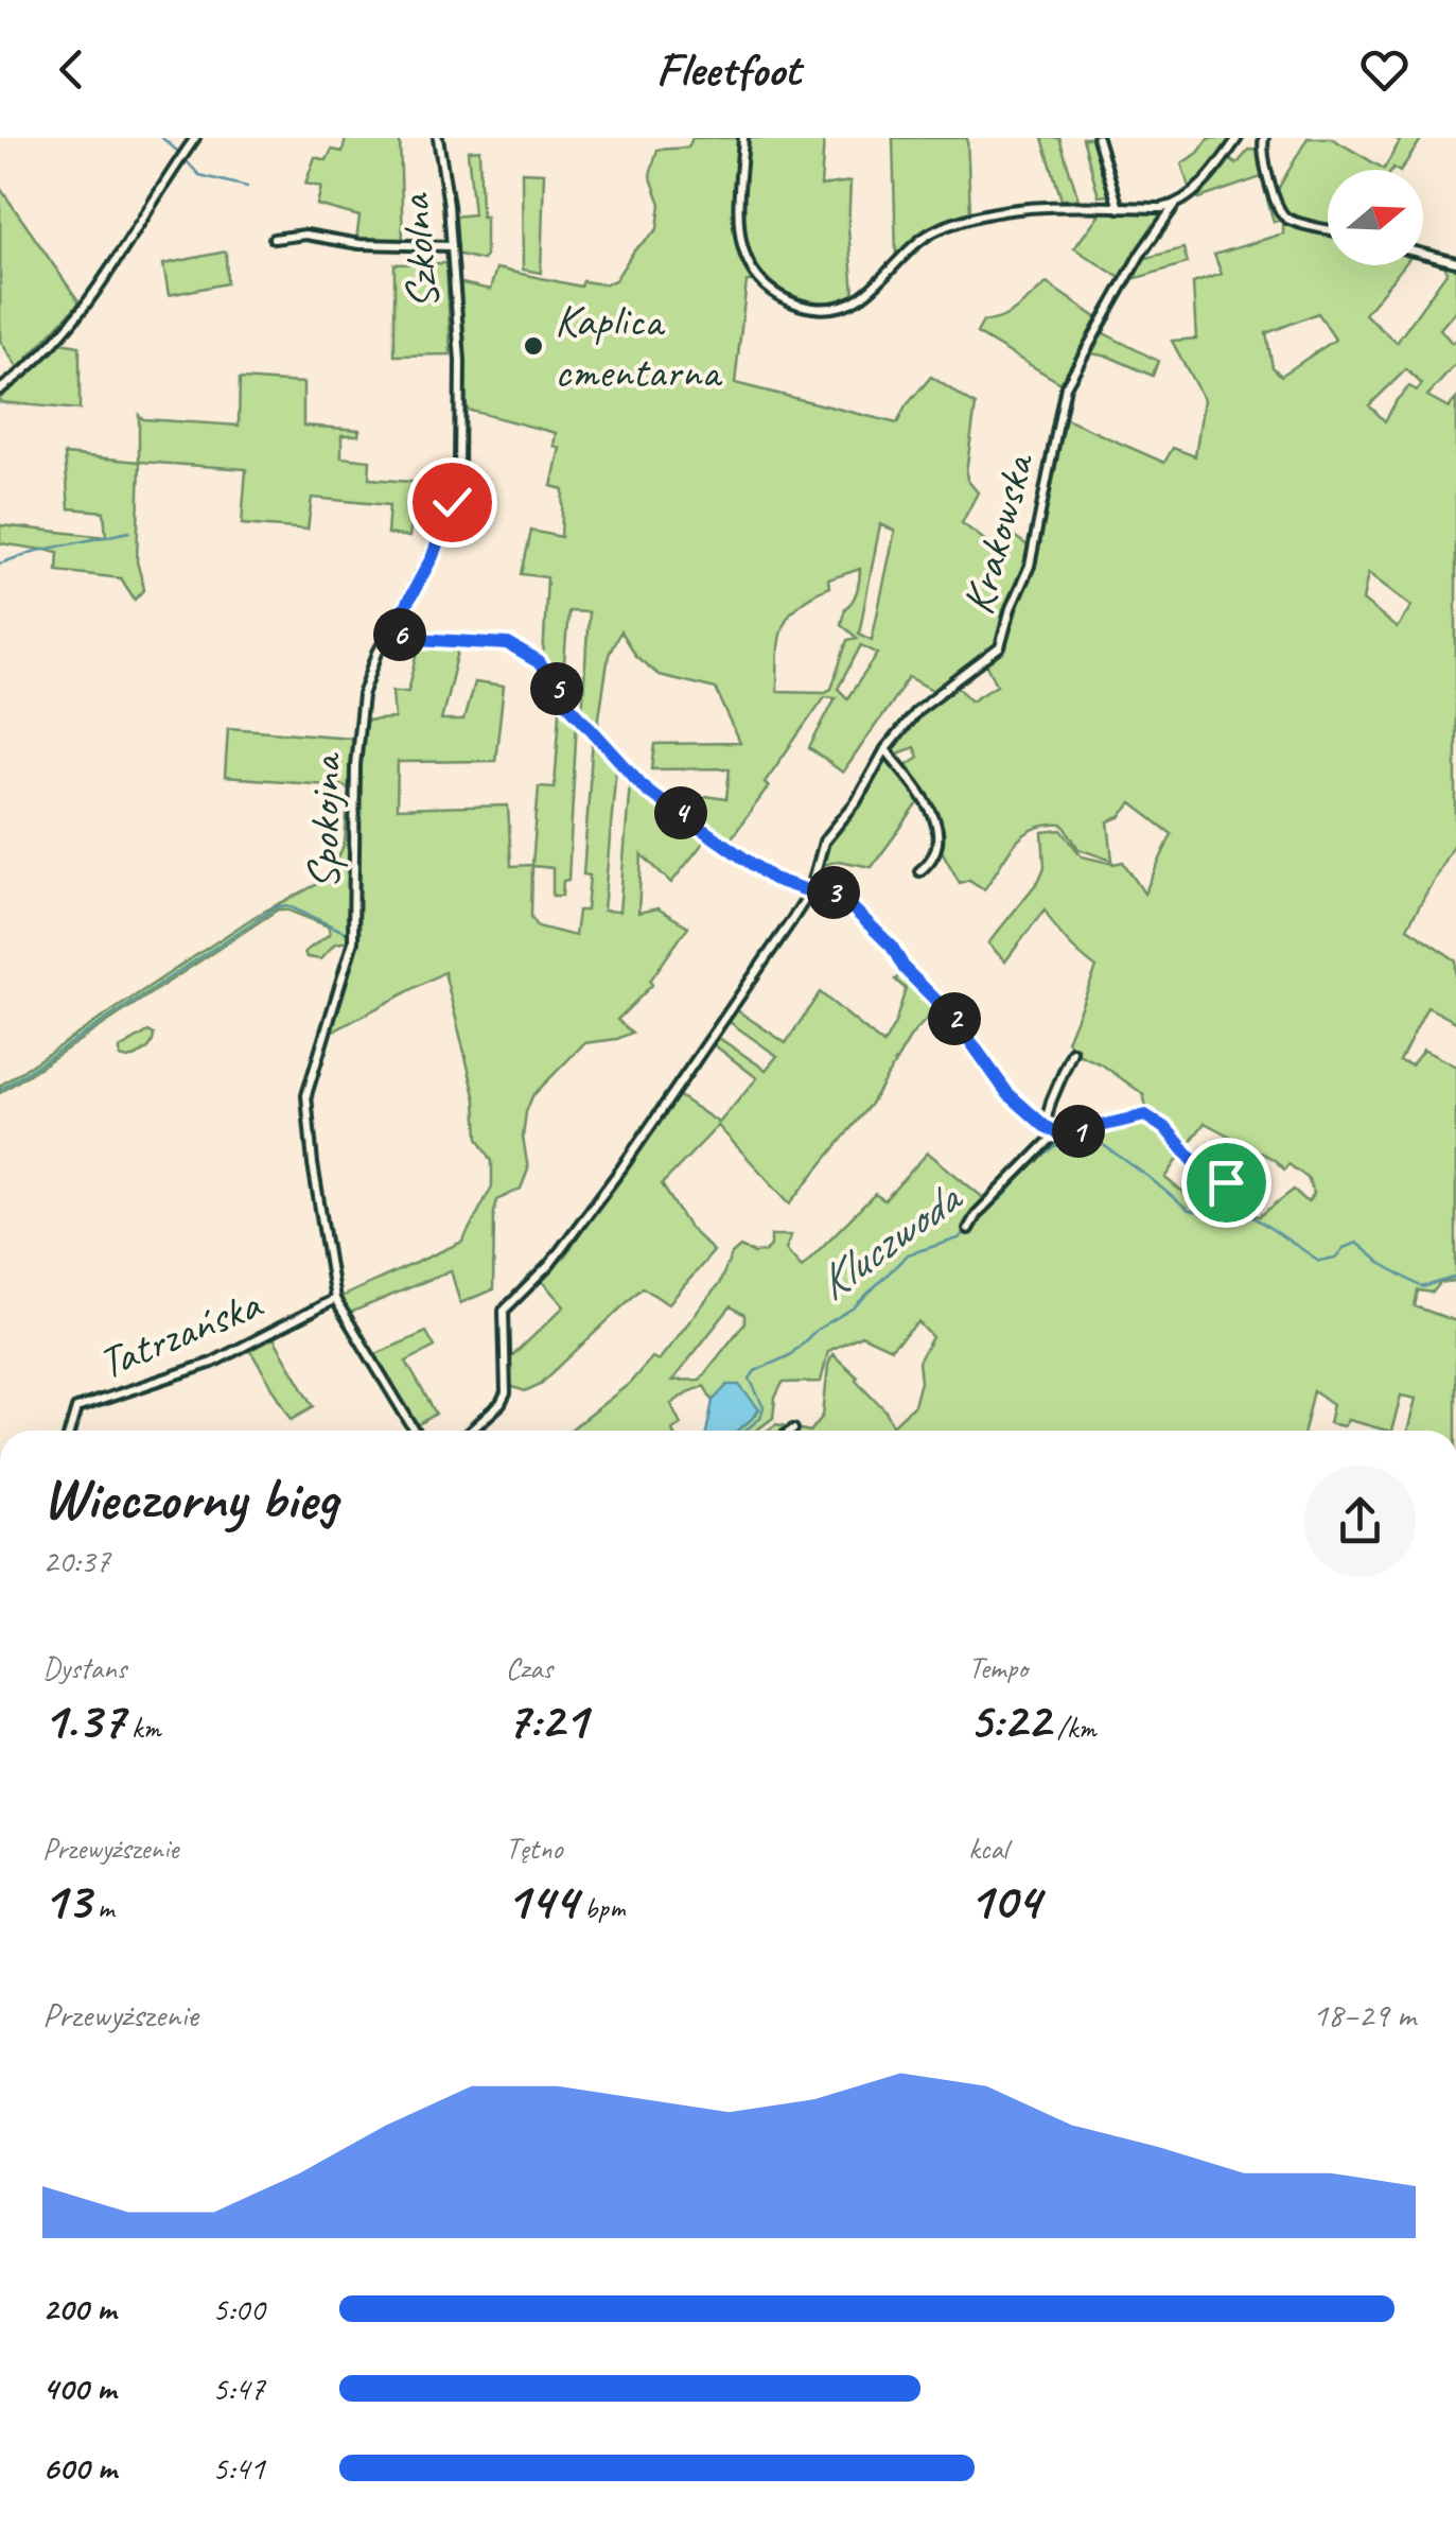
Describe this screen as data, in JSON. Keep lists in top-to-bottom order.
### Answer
{
  "streets": {
    "street": [
      "Szkolna",
      "Krakowska",
      "Spokojna",
      "Tatrzańska"
    ]
  },
  "crossings": [
    ["Szkolna", "Spokojna"],
    ["Spokojna", "Tatrzańska"]
  ],
  "water": ["Kluczwoda"],
  "places": ["Kaplica cmentarna"],
  "north": "right",
  "page": {
    "header": "Fleetfoot",
    "pins": [
      "6",
      "5",
      "4",
      "3",
      "2",
      "1"
    ],
    "heading": ["Wieczorny bieg", "20:37"],
    "stats": [
      ["Dystans", "1.37 km"],
      ["Czas", "7:21"],
      ["Tempo", "5:22 /km"],
      ["Przewyższenie", "13 m"],
      ["Tętno", "144 bpm"],
      ["kcal", "104"]
    ],
    "chart": ["Przewyższenie", "18–29 m"],
    "list": [
      {
        "name": "200 m",
        "note": "5:00"
      },
      {
        "name": "400 m",
        "note": "5:47"
      },
      {
        "name": "600 m",
        "note": "5:41"
      }
    ]
  }
}
